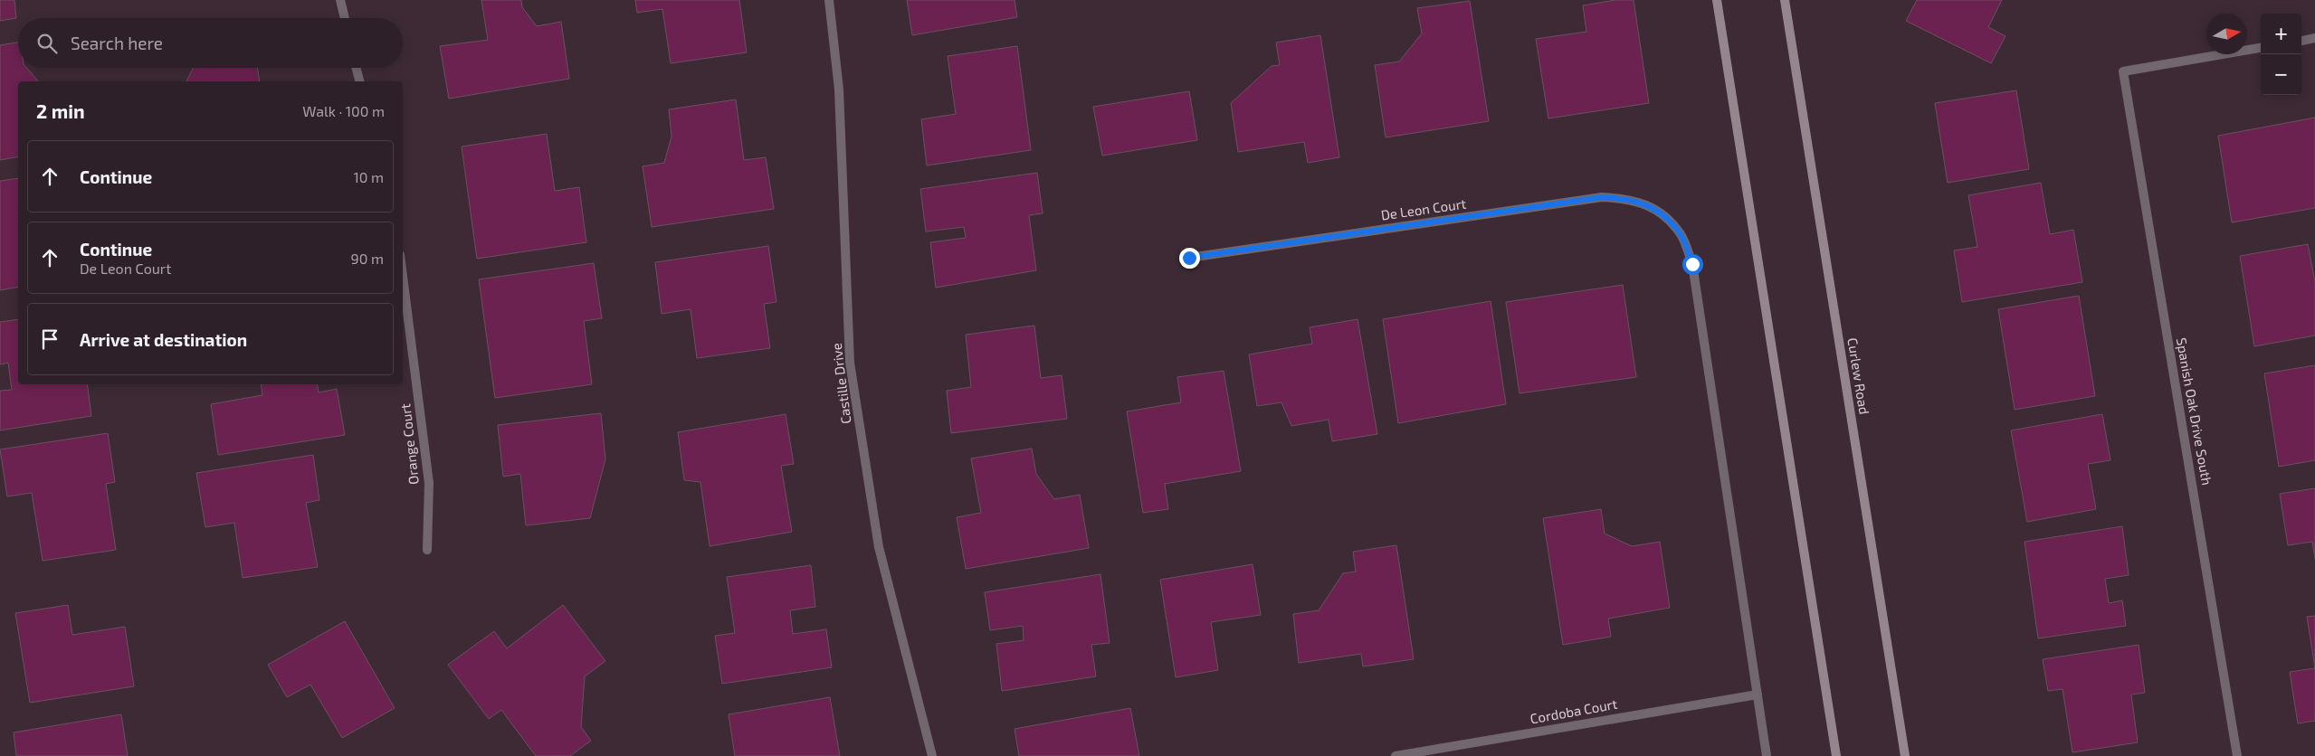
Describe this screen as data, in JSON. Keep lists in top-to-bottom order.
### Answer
{
  "streets": {
    "main road": ["Curlew Road"],
    "street": [
      "De Leon Court",
      "Castille Drive",
      "Spanish Oak Drive South",
      "Orange Court",
      "Cordoba Court"
    ]
  },
  "crossings": [
    ["De Leon Court", "Cordoba Court"]
  ],
  "north": "right",
  "page": {
    "map_buttons": ["+", "−"],
    "search": "Search here",
    "heading": ["2 min", "Walk · 100 m"],
    "list": [
      ["Continue", "10 m"],
      ["Continue", "De Leon Court", "90 m"],
      "Arrive at destination"
    ]
  }
}
